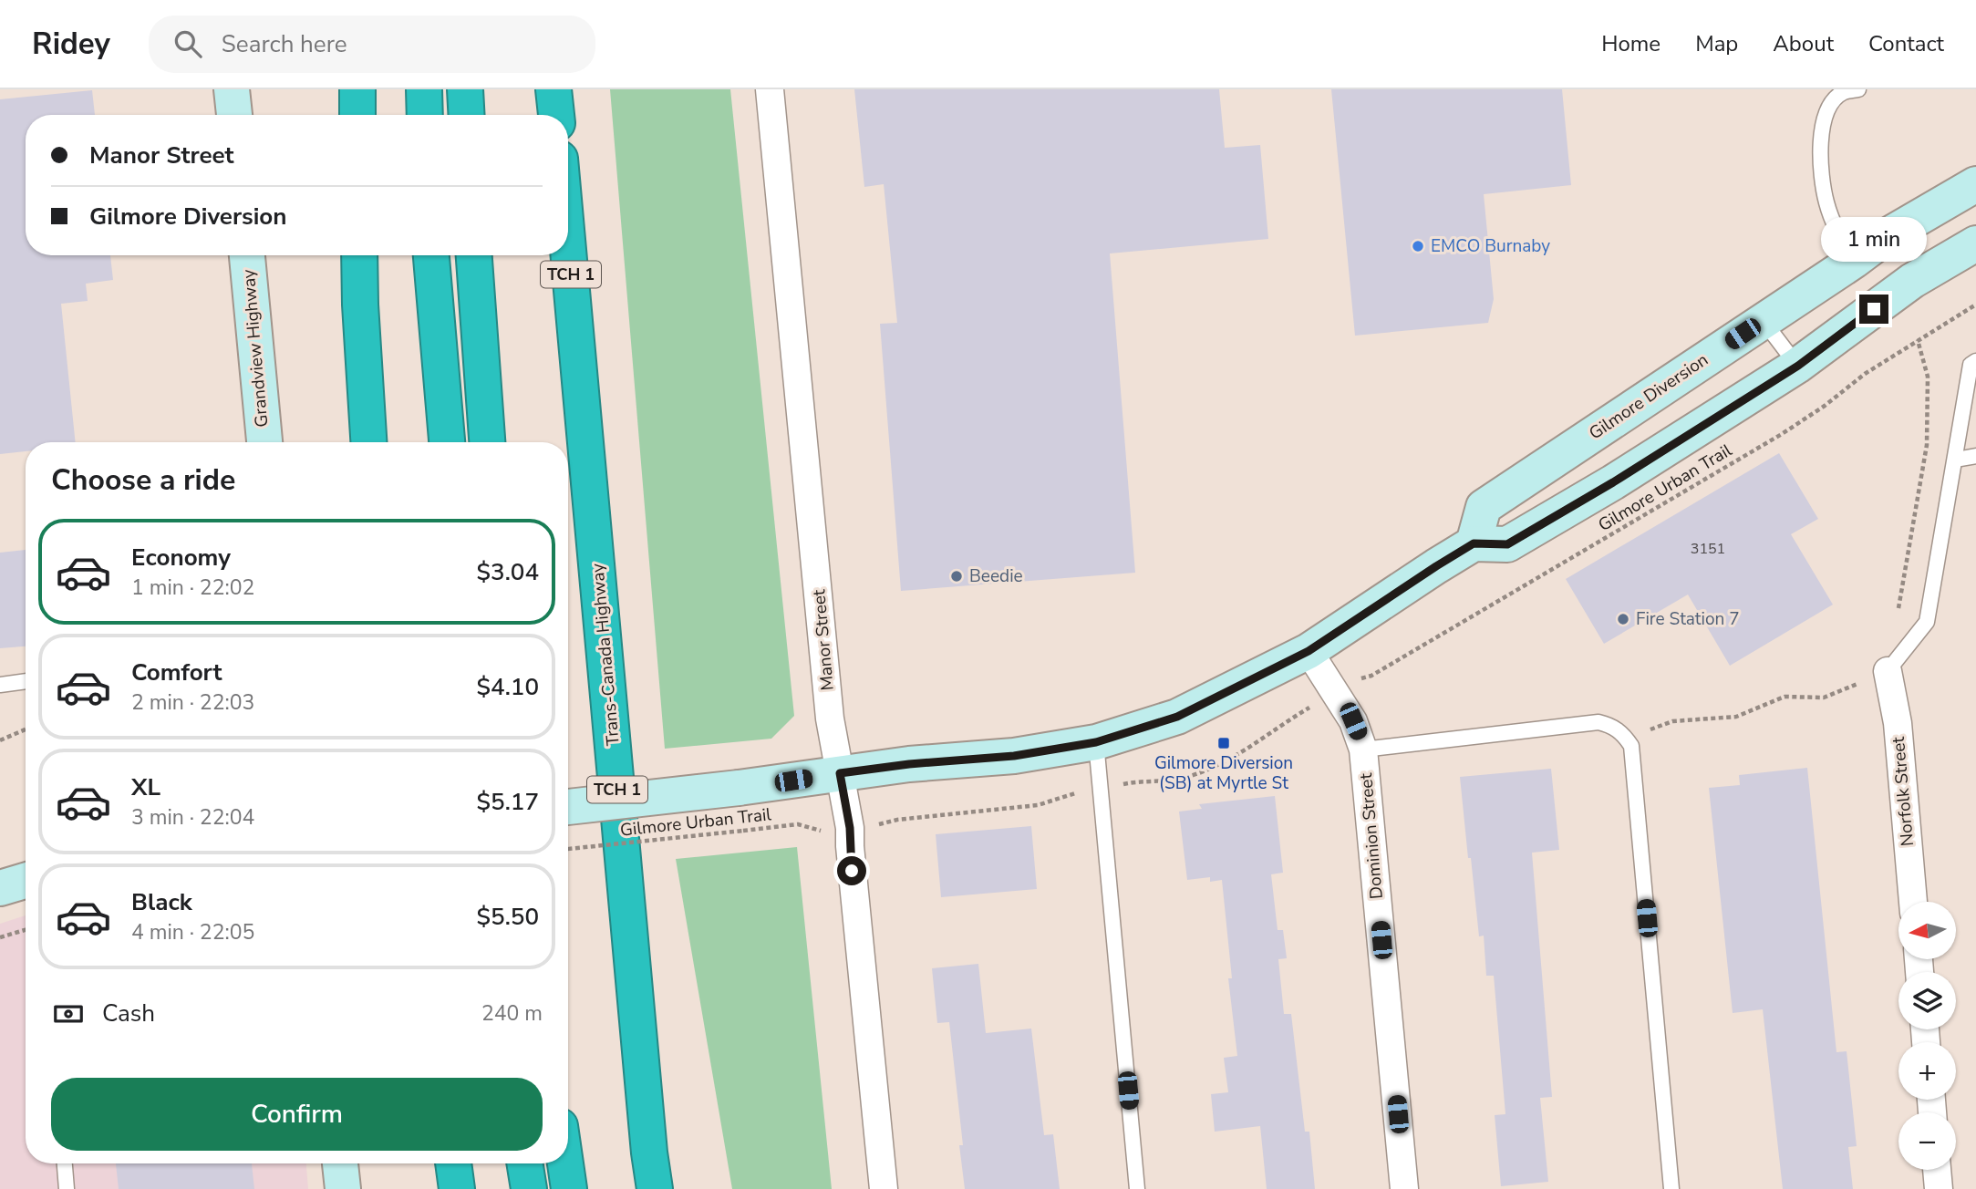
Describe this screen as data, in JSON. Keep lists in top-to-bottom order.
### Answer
{
  "streets": {
    "highway": ["TCH 1", "Trans-Canada Highway"],
    "main road": ["Grandview Highway", "Gilmore Diversion"],
    "street": ["Manor Street", "Norfolk Street", "Dominion Street"],
    "path": ["Gilmore Urban Trail"]
  },
  "places": {
    "other": ["EMCO Burnaby", "Beedie", "Fire Station 7"],
    "transit": ["Gilmore Diversion (SB) at Myrtle St"]
  },
  "house_numbers": ["3151"],
  "north": "left",
  "page": {
    "header": "Ridey",
    "search": "Search here",
    "nav": [
      "Home",
      "Map",
      "About",
      "Contact"
    ],
    "banner": ["Manor Street", "Gilmore Diversion"],
    "bubble": "1 min",
    "heading": "Choose a ride",
    "list": [
      {
        "name": "Economy",
        "note": "1 min · 22:02",
        "value": "$3.04"
      },
      {
        "name": "Comfort",
        "note": "2 min · 22:03",
        "value": "$4.10"
      },
      {
        "name": "XL",
        "note": "3 min · 22:04",
        "value": "$5.17"
      },
      {
        "name": "Black",
        "note": "4 min · 22:05",
        "value": "$5.50"
      }
    ],
    "map_buttons": ["+", "−"],
    "pay": ["Cash", "240 m"],
    "buttons": "Confirm"
  }
}
